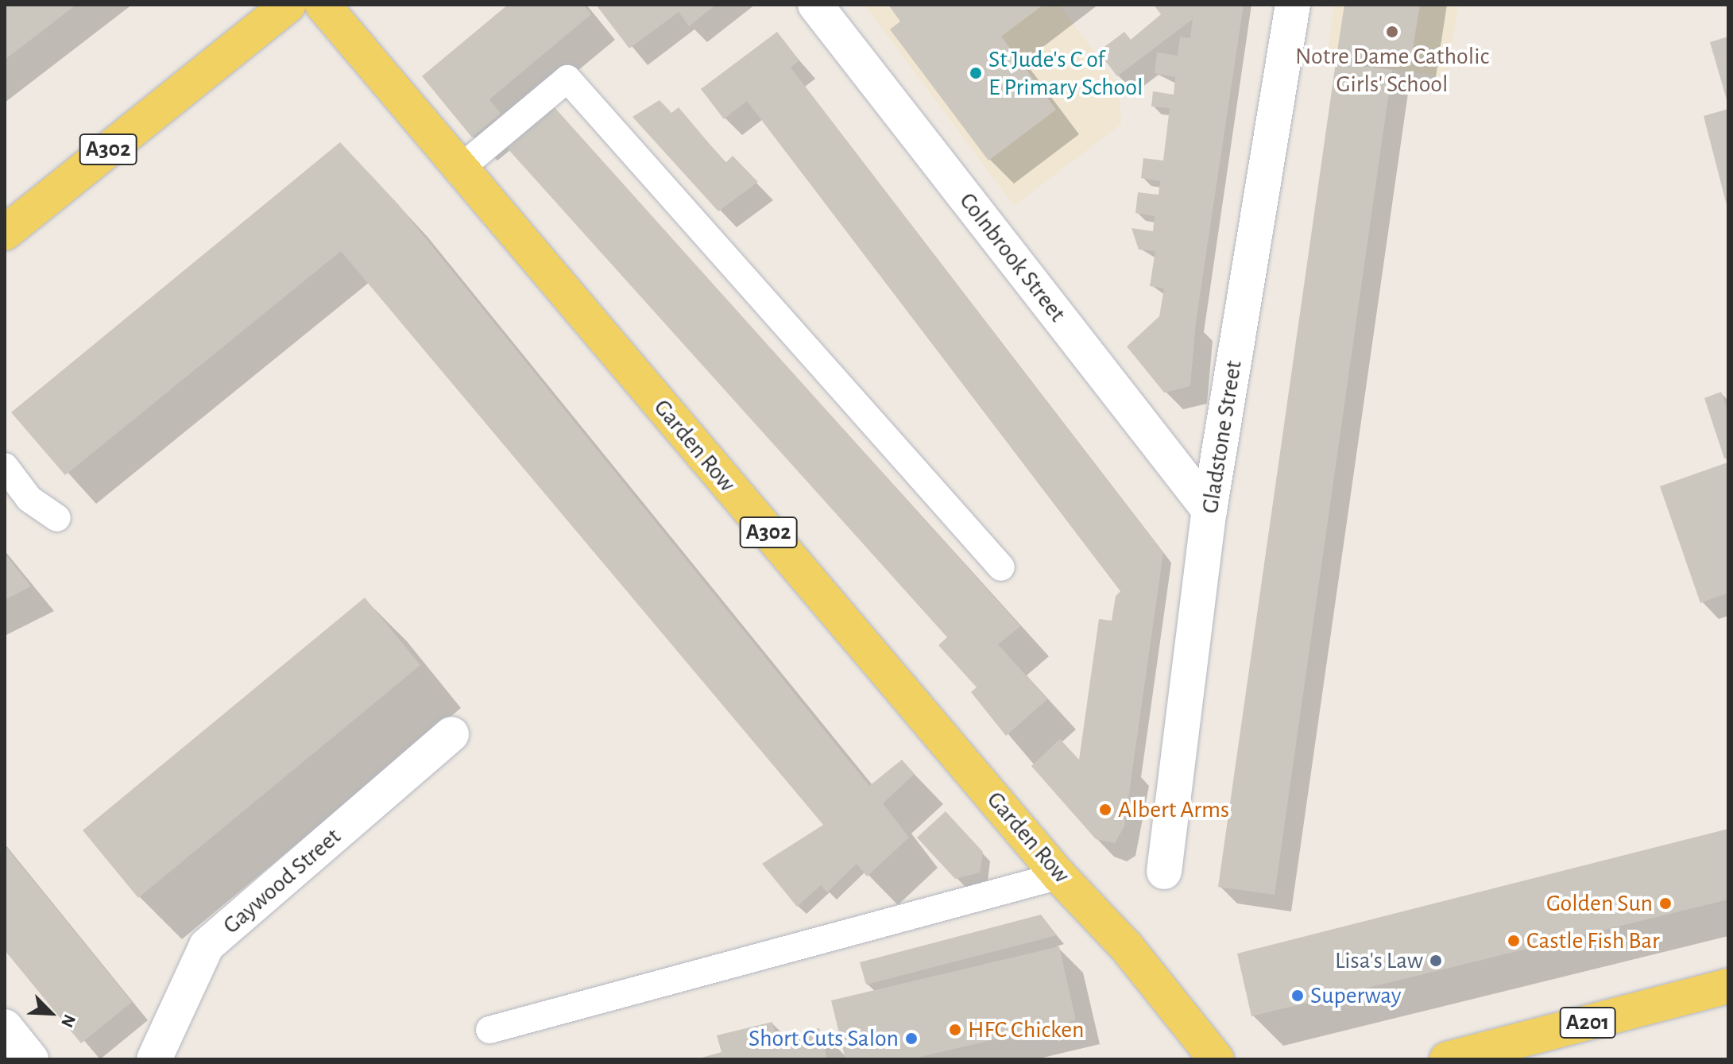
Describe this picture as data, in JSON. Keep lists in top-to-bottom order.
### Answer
{
  "streets": {
    "main road": ["A302", "Garden Row", "A201"],
    "street": ["Colnbrook Street", "Gladstone Street", "Gaywood Street"]
  },
  "crossings": [
    ["Colnbrook Street", "Gladstone Street"]
  ],
  "places": [
    "Notre Dame Catholic Girls' School",
    "St Jude's C of E Primary School",
    "Albert Arms",
    "Golden Sun",
    "Castle Fish Bar",
    "Lisa's Law",
    "Superway",
    "HFC Chicken",
    "Short Cuts Salon"
  ],
  "north": "bottom right"
}
